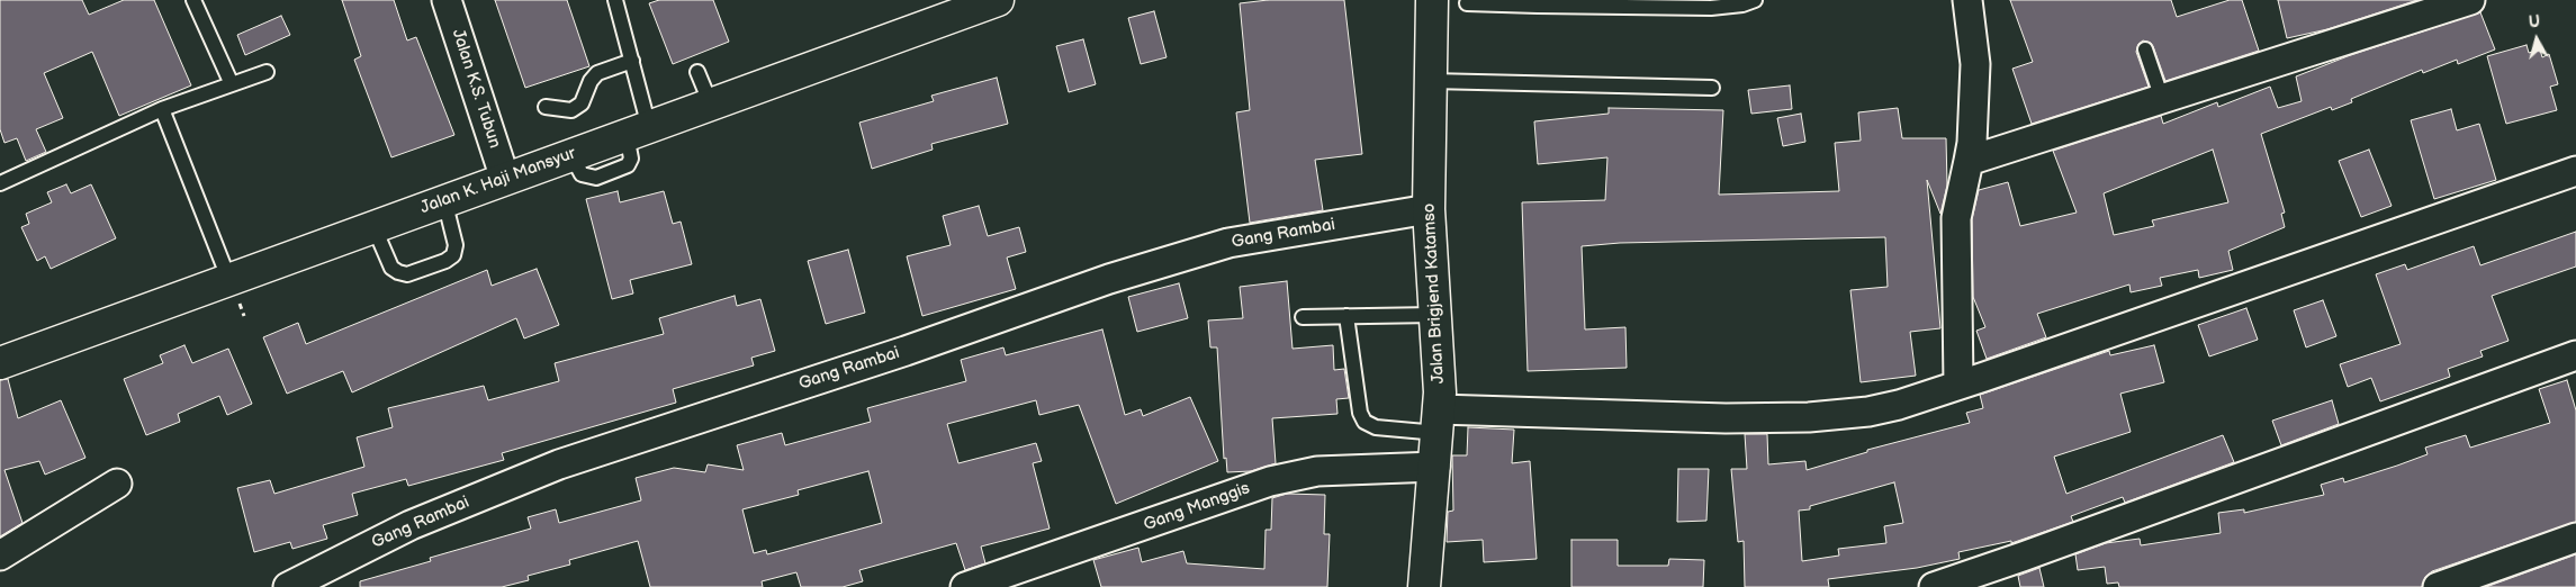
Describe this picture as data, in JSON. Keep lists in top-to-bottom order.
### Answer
{
  "streets": {
    "street": [
      "Jalan K.S. Tubun",
      "Jalan K. Haji Mansyur",
      "Gang Rambai",
      "Jalan Brigjend Katamso",
      "Gang Manggis"
    ]
  },
  "crossings": [
    ["Jalan K.S. Tubun", "Jalan K. Haji Mansyur"],
    ["Gang Rambai", "Jalan Brigjend Katamso"],
    ["Jalan Brigjend Katamso", "Gang Manggis"]
  ],
  "north": "top"
}
